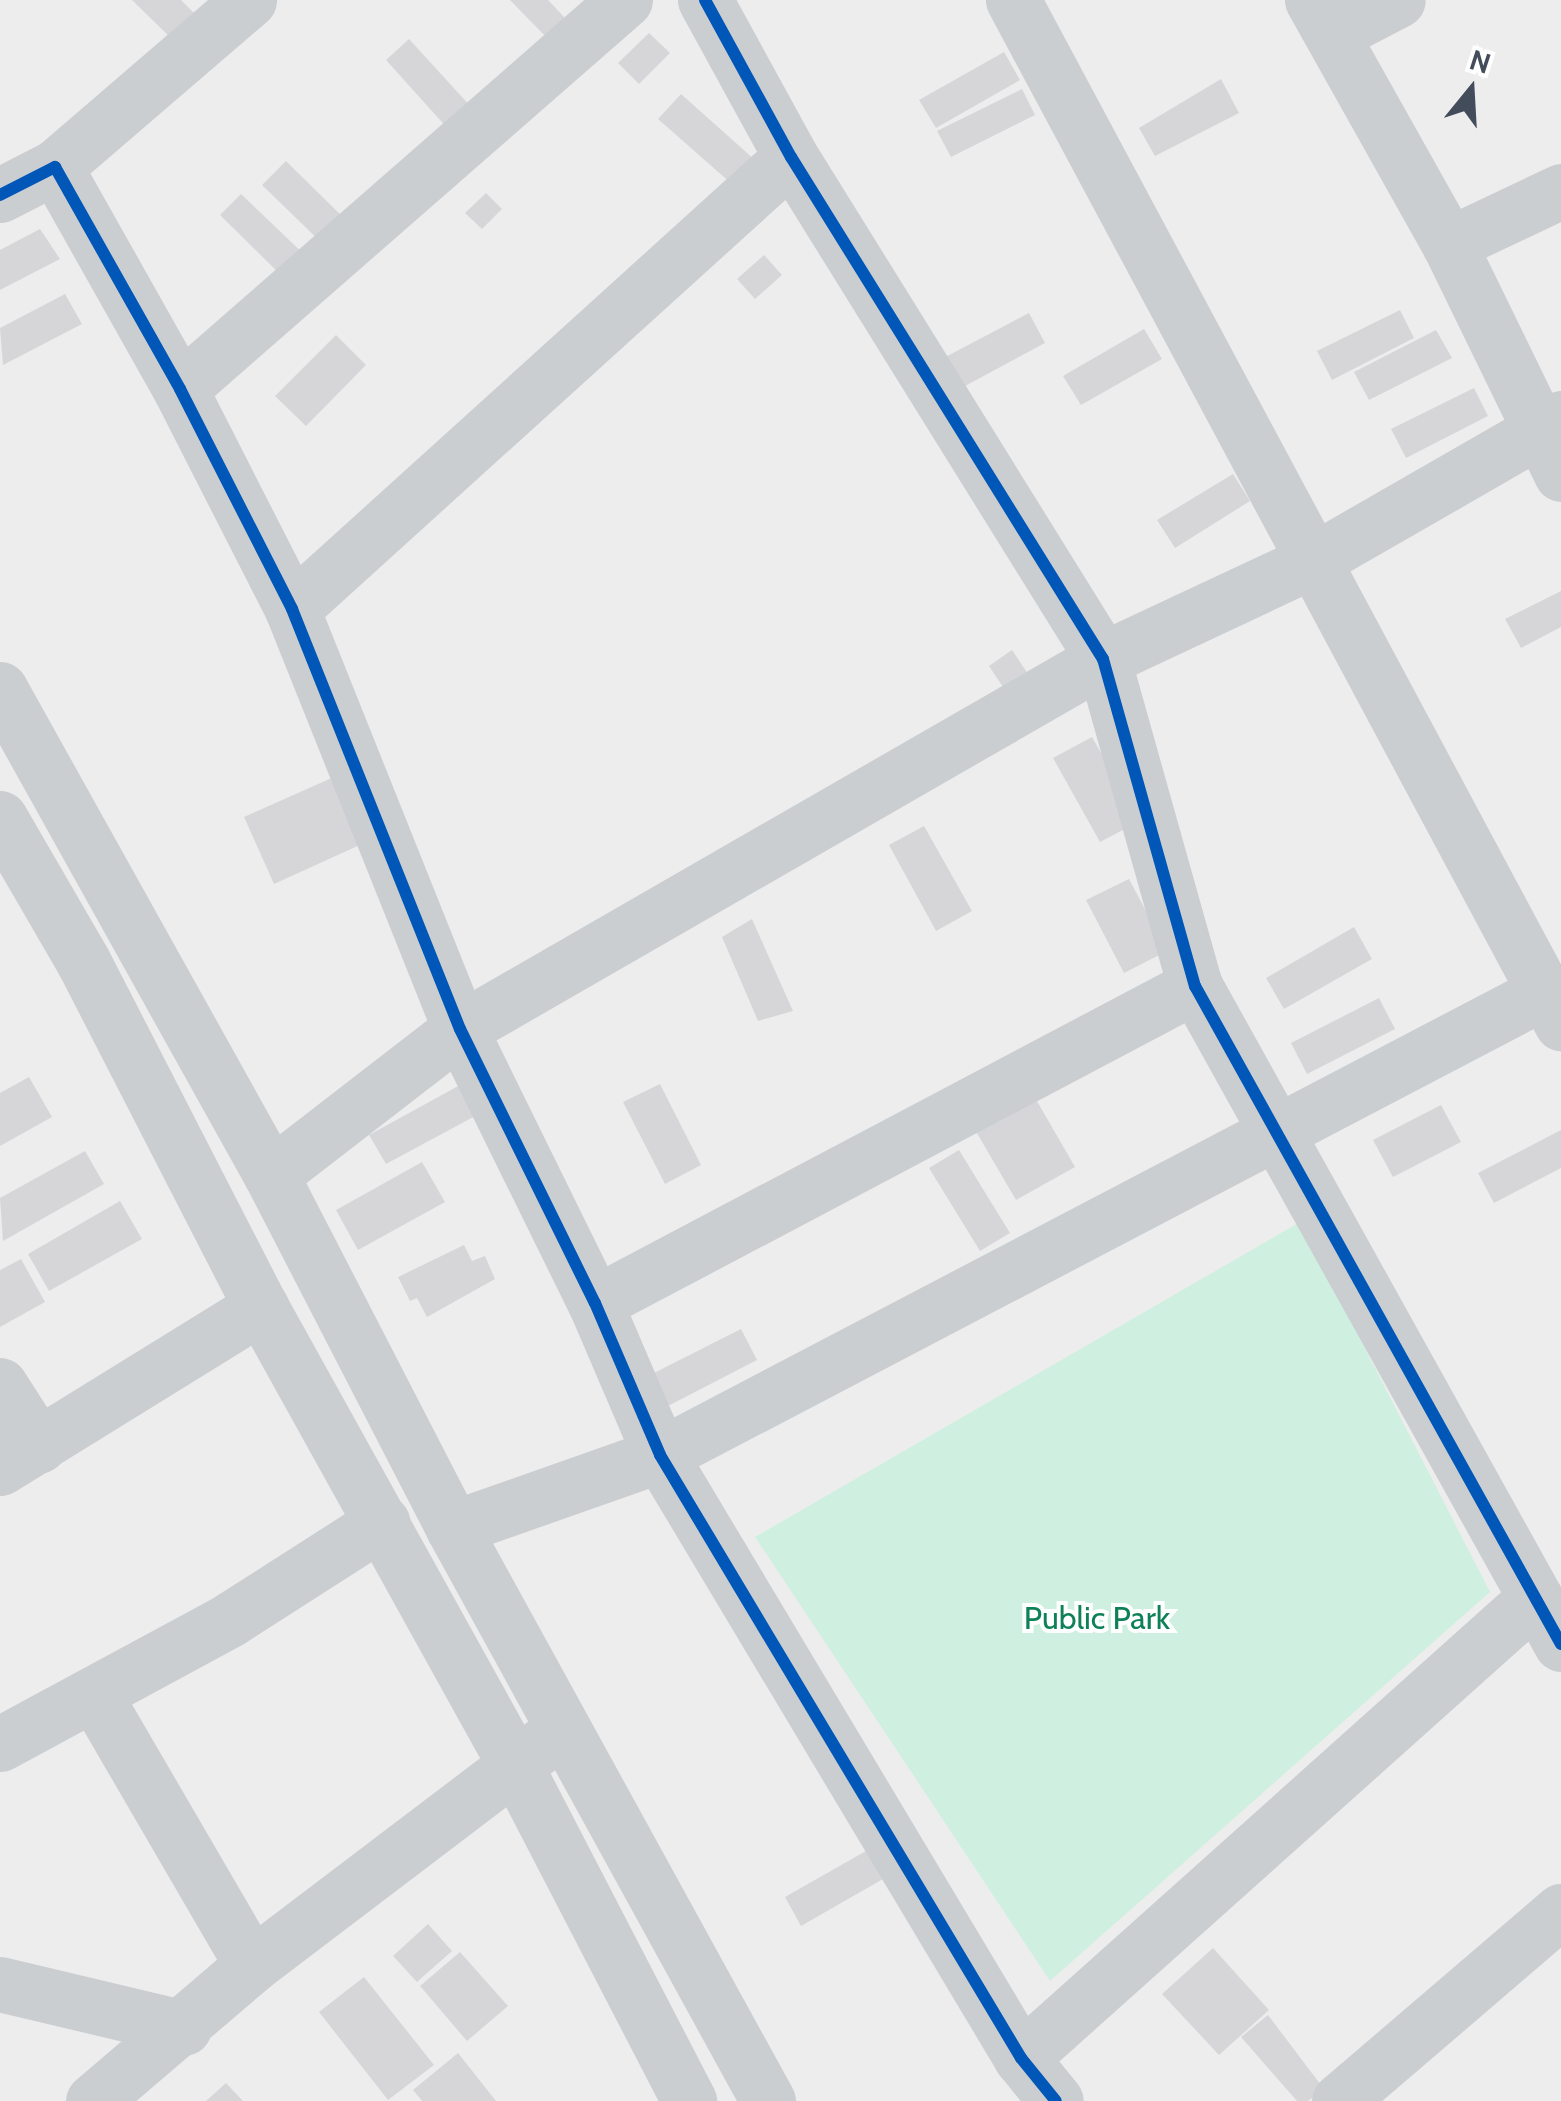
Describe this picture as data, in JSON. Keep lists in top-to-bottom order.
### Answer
{
  "parks": ["Public Park"],
  "north": "top"
}
